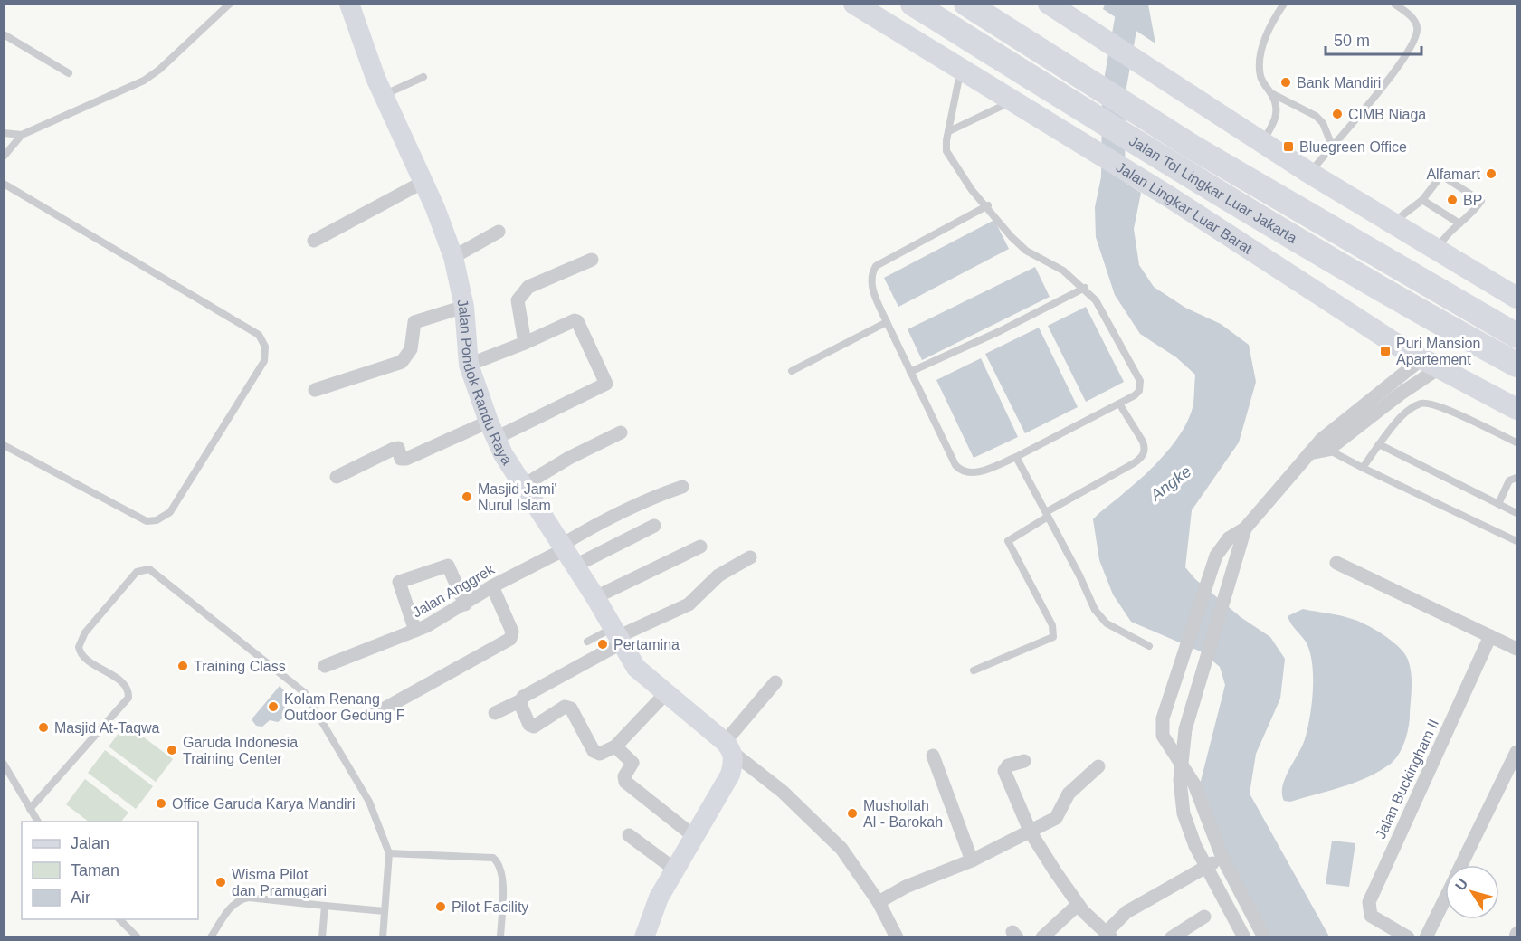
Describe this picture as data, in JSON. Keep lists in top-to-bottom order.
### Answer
{
  "streets": {
    "highway": ["Jalan Tol Lingkar Luar Jakarta"],
    "main road": ["Jalan Lingkar Luar Barat", "Jalan Pondok Randu Raya"],
    "street": ["Jalan Anggrek", "Jalan Buckingham II"]
  },
  "crossings": [
    ["Jalan Pondok Randu Raya", "Jalan Anggrek"]
  ],
  "water": ["Angke"],
  "places": {
    "other": [
      "Bank Mandiri",
      "CIMB Niaga",
      "Alfamart",
      "BP",
      "Masjid Jami' Nurul Islam",
      "Pertamina",
      "Training Class",
      "Kolam Renang Outdoor Gedung F",
      "Masjid At-Taqwa",
      "Garuda Indonesia Training Center",
      "Office Garuda Karya Mandiri",
      "Mushollah Al - Barokah",
      "Wisma Pilot dan Pramugari",
      "Pilot Facility"
    ],
    "transit": ["Bluegreen Office", "Puri Mansion Apartement"]
  },
  "legend": ["Jalan", "Taman", "Air"],
  "scale_bar": "50 m",
  "north": "top left"
}
